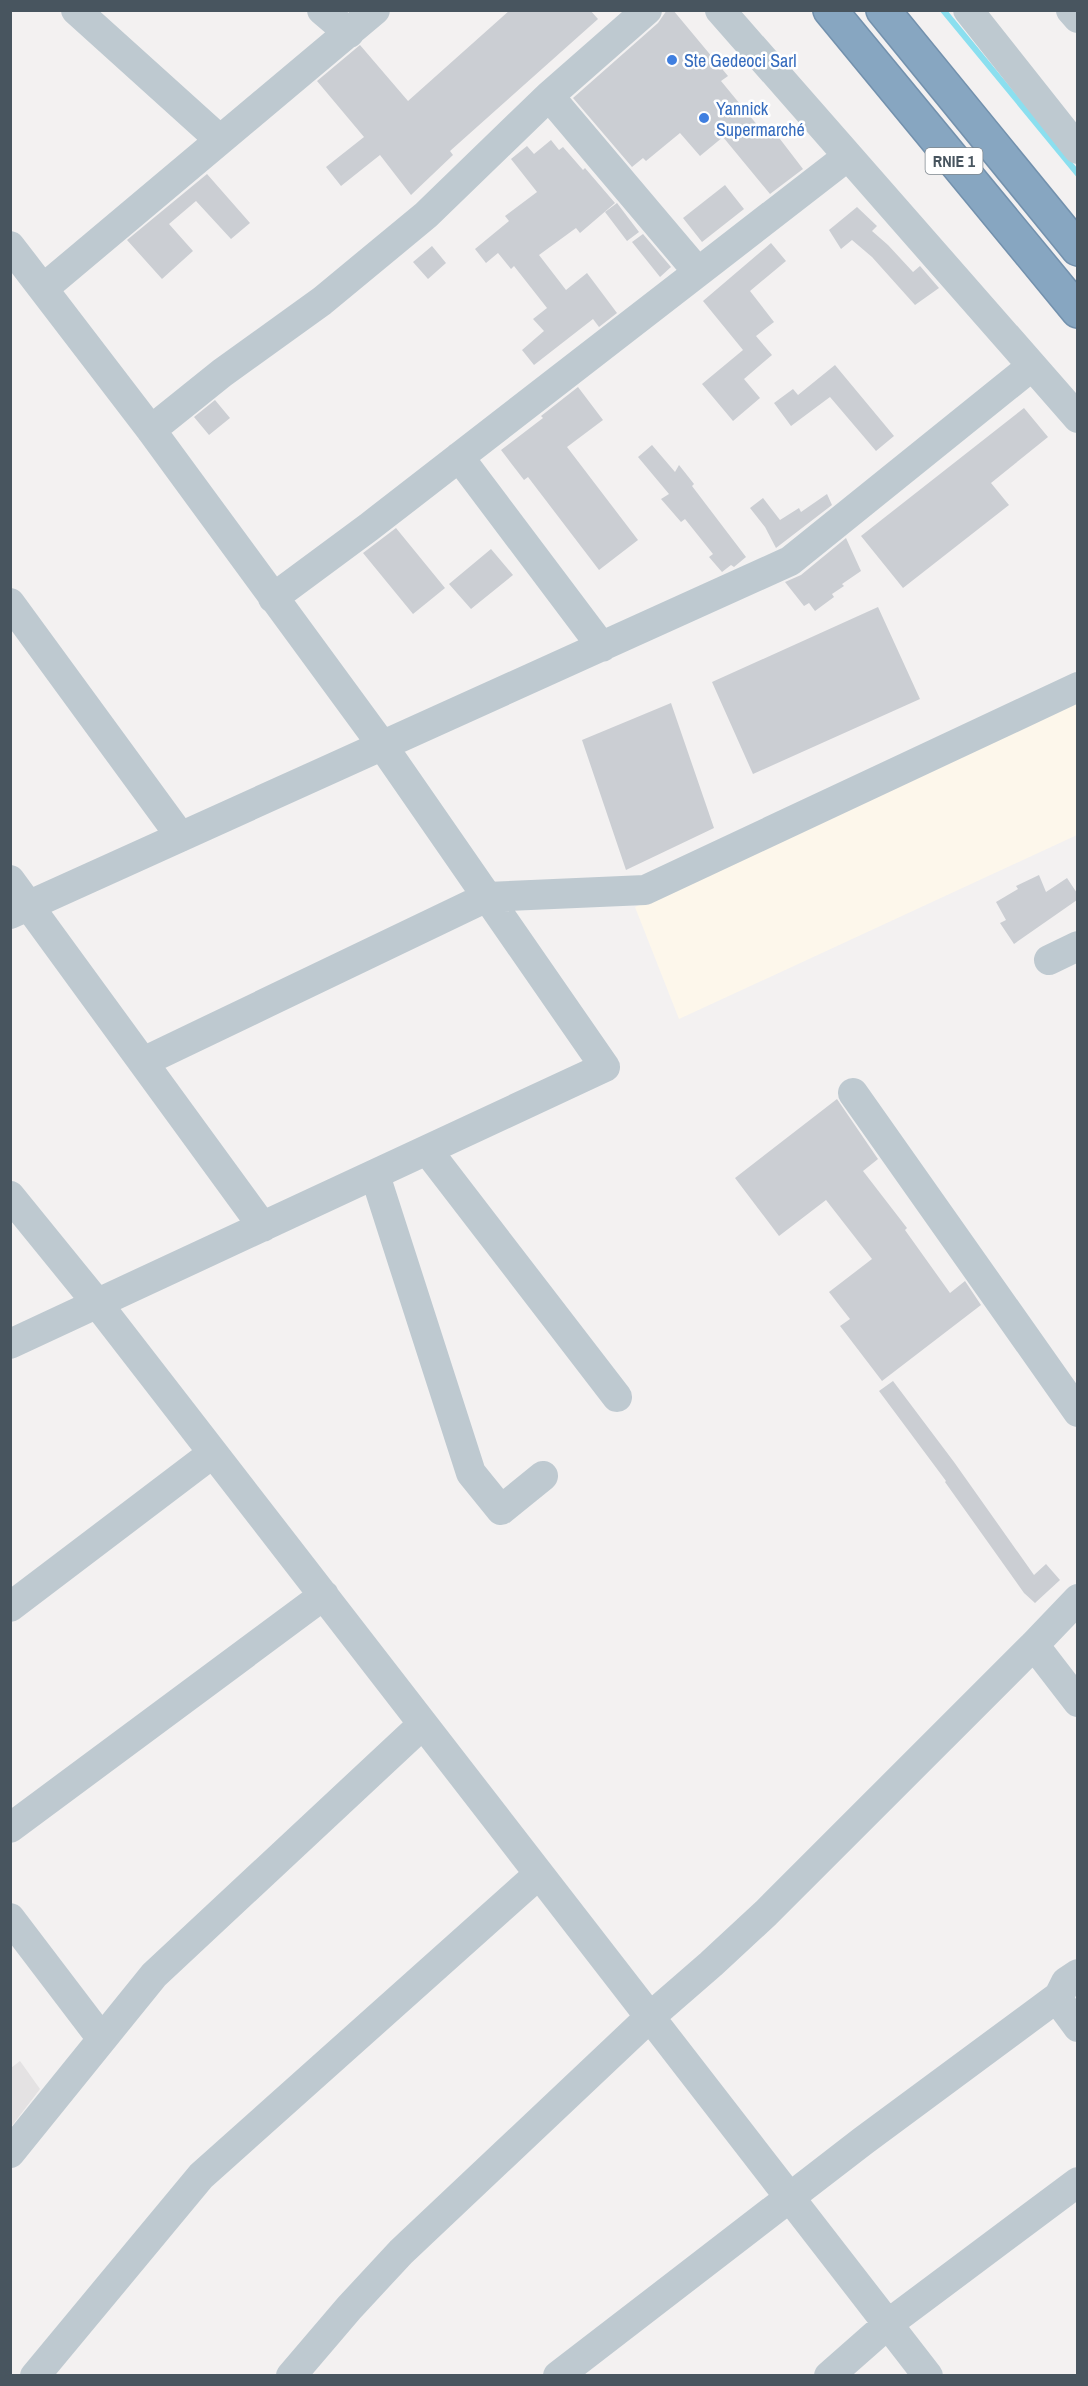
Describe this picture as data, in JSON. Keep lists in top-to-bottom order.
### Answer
{
  "streets": {
    "highway": ["RNIE 1"]
  },
  "places": ["Ste Gedeoci Sarl", "Yannick Supermarché"]
}
